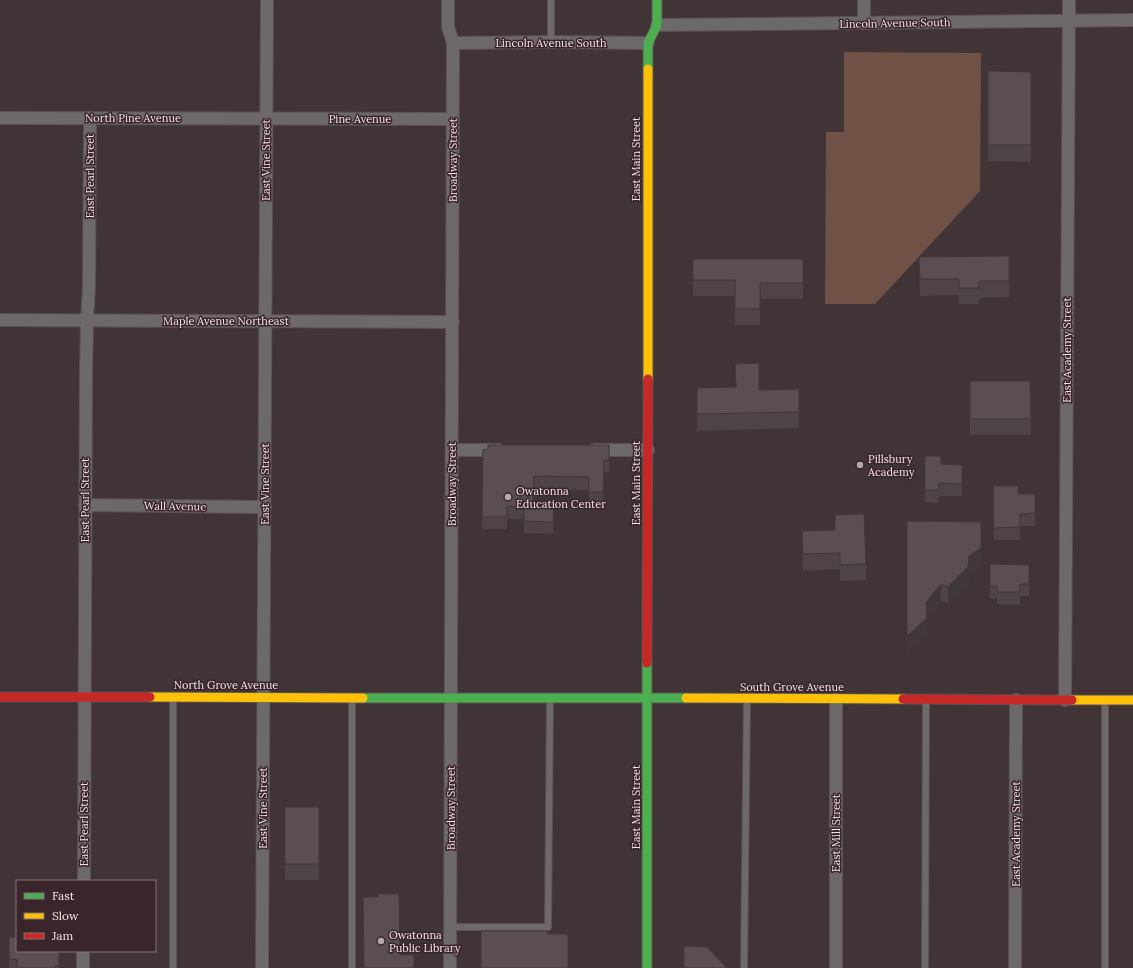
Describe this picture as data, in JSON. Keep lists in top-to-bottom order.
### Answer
{
  "streets": {
    "street": [
      "Lincoln Avenue South",
      "North Pine Avenue",
      "Pine Avenue",
      "East Main Street",
      "East Vine Street",
      "Broadway Street",
      "East Pearl Street",
      "Maple Avenue Northeast",
      "East Academy Street",
      "Wall Avenue",
      "North Grove Avenue",
      "South Grove Avenue",
      "East Mill Street"
    ]
  },
  "crossings": [
    ["Lincoln Avenue South", "East Main Street"],
    ["Lincoln Avenue South", "Broadway Street"],
    ["Lincoln Avenue South", "East Academy Street"],
    ["North Pine Avenue", "Pine Avenue"],
    ["North Pine Avenue", "East Vine Street"],
    ["North Pine Avenue", "East Pearl Street"],
    ["Pine Avenue", "East Vine Street"],
    ["Pine Avenue", "Broadway Street"],
    ["East Main Street", "South Grove Avenue"],
    ["East Vine Street", "Maple Avenue Northeast"],
    ["East Vine Street", "Wall Avenue"],
    ["East Vine Street", "North Grove Avenue"],
    ["Broadway Street", "Maple Avenue Northeast"],
    ["Broadway Street", "North Grove Avenue"],
    ["Broadway Street", "South Grove Avenue"],
    ["East Pearl Street", "Maple Avenue Northeast"],
    ["East Pearl Street", "Wall Avenue"],
    ["East Pearl Street", "North Grove Avenue"],
    ["East Academy Street", "South Grove Avenue"],
    ["North Grove Avenue", "South Grove Avenue"],
    ["South Grove Avenue", "East Mill Street"]
  ],
  "places": ["Pillsbury Academy", "Owatonna Education Center", "Owatonna Public Library"],
  "legend": ["Fast", "Slow", "Jam"]
}
